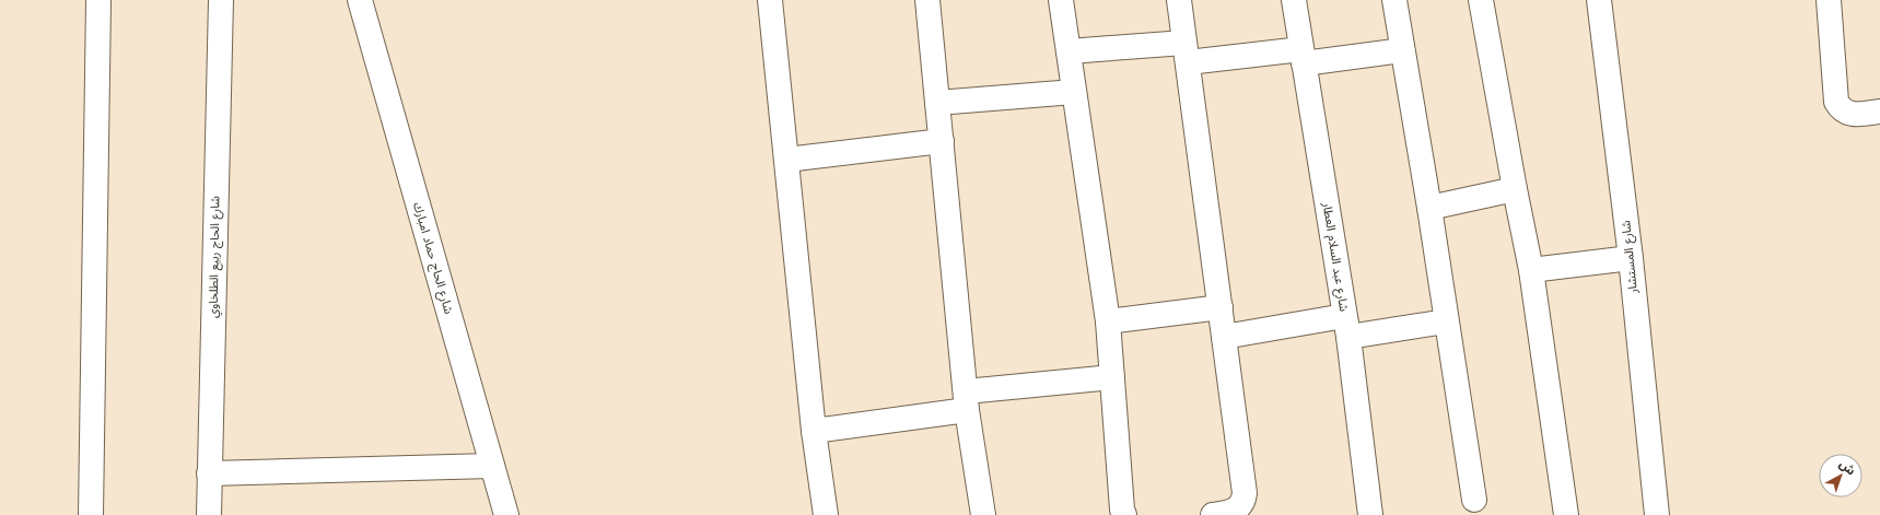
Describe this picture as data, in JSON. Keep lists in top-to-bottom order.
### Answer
{
  "streets": {
    "street": [
      "شارع الحاج ربيع الطلخاوي",
      "شارع عبد السلام العطار",
      "شارع المستشار",
      "شارع الحاج حماد امبارك"
    ]
  },
  "north": "top right"
}
